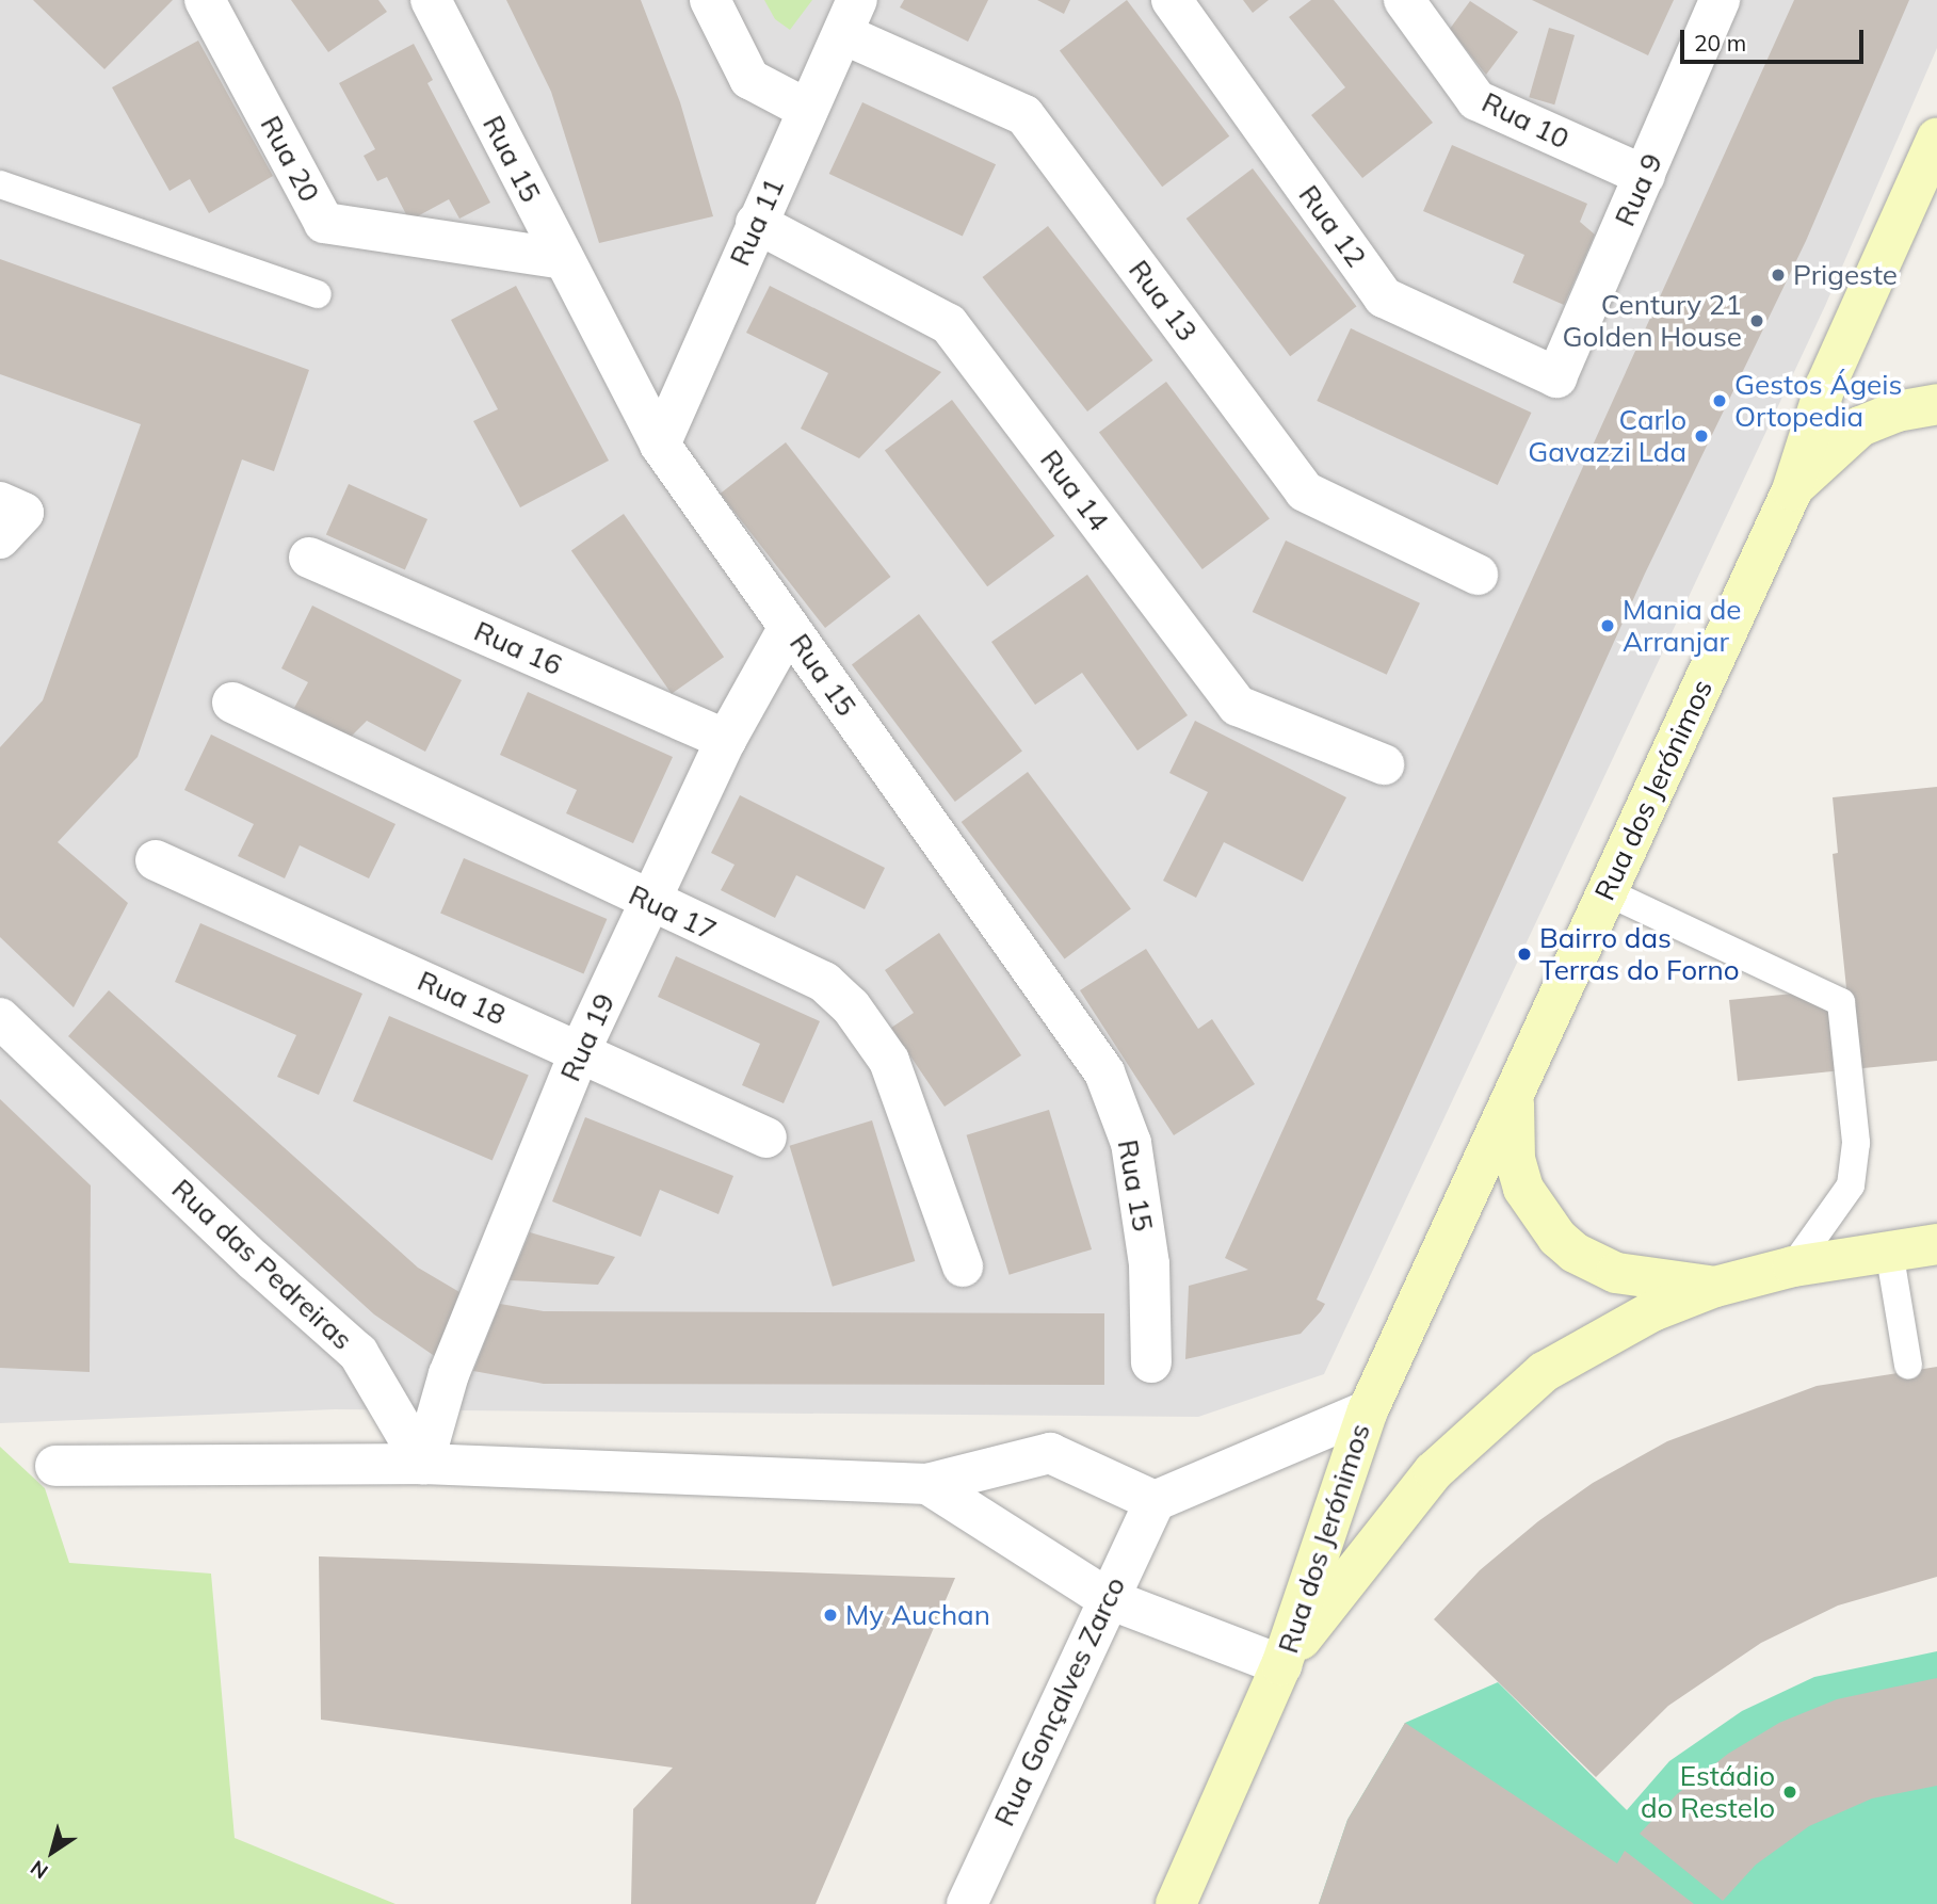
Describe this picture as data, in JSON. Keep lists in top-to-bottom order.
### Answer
{
  "streets": {
    "main road": ["Rua dos Jerónimos"],
    "street": [
      "Rua 10",
      "Rua 20",
      "Rua 15",
      "Rua 9",
      "Rua 11",
      "Rua 12",
      "Rua 13",
      "Rua 14",
      "Rua 16",
      "Rua 17",
      "Rua 18",
      "Rua 19",
      "Rua das Pedreiras",
      "Rua Gonçalves Zarco"
    ]
  },
  "crossings": [
    ["Rua 10", "Rua 9"],
    ["Rua 20", "Rua 15"],
    ["Rua 15", "Rua 11"],
    ["Rua 15", "Rua 19"],
    ["Rua 9", "Rua 12"],
    ["Rua 11", "Rua 13"],
    ["Rua 11", "Rua 14"],
    ["Rua 16", "Rua 19"],
    ["Rua 17", "Rua 19"],
    ["Rua 18", "Rua 19"],
    ["Rua 19", "Rua das Pedreiras"]
  ],
  "places": [
    "Prigeste",
    "Century 21 Golden House",
    "Gestos Ágeis Ortopedia",
    "Carlo Gavazzi Lda",
    "Mania de Arranjar",
    "Bairro das Terras do Forno",
    "My Auchan",
    "Estádio do Restelo"
  ],
  "scale_bar": "20 m",
  "north": "bottom left"
}
